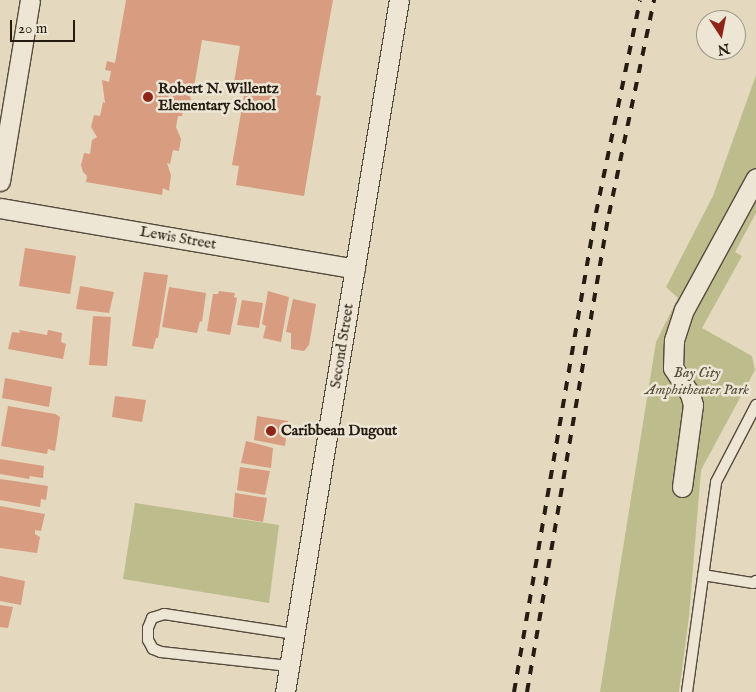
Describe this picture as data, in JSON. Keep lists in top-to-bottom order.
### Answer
{
  "streets": {
    "street": ["Lewis Street", "Second Street"]
  },
  "crossings": [
    ["Lewis Street", "Second Street"]
  ],
  "parks": ["Bay City Amphitheater Park"],
  "places": ["Robert N. Willentz Elementary School", "Caribbean Dugout"],
  "scale_bar": "20 m",
  "north": "bottom"
}
